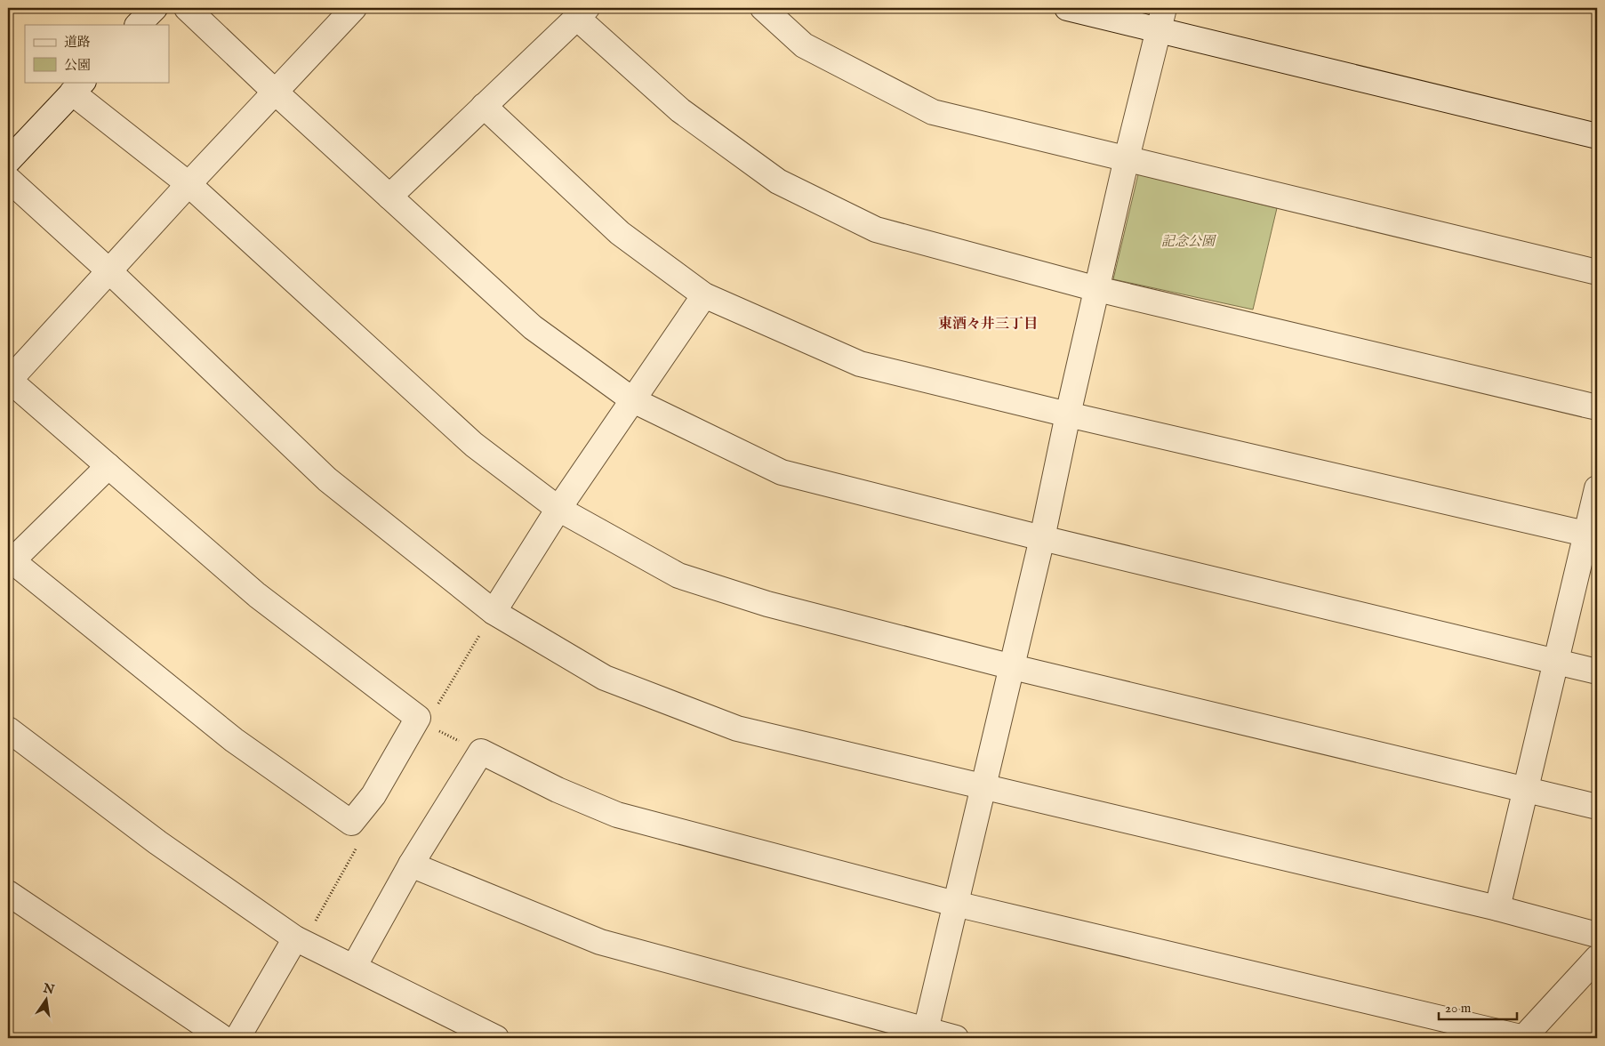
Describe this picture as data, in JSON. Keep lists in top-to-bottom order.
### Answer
{
  "districts": ["東酒々井三丁目"],
  "parks": ["記念公園"],
  "legend": ["道路", "公園"],
  "scale_bar": "20 m",
  "north": "top"
}
